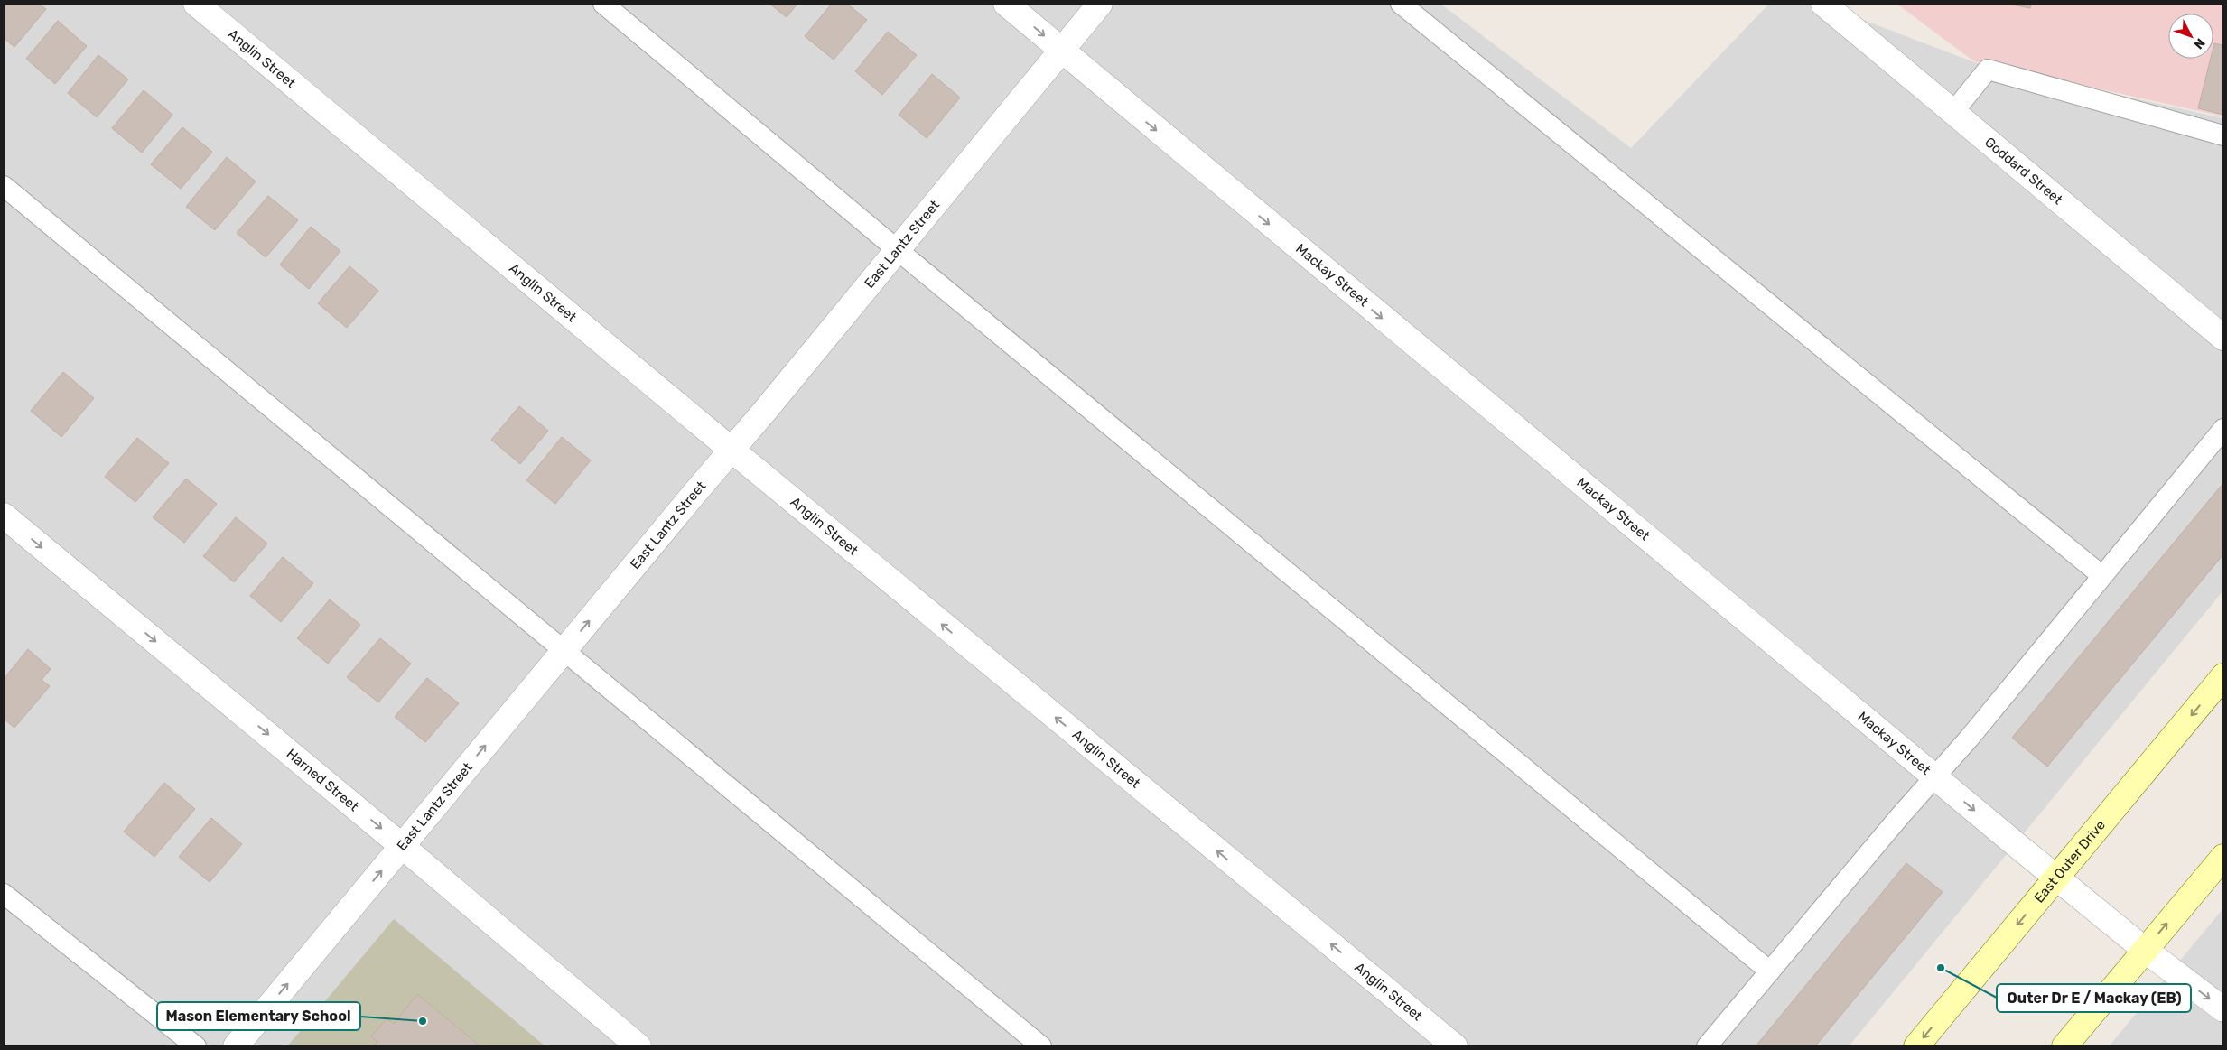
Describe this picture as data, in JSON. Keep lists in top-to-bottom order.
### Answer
{
  "streets": {
    "main road": ["East Outer Drive"],
    "street": [
      "Anglin Street",
      "Goddard Street",
      "East Lantz Street",
      "Mackay Street",
      "Harned Street"
    ]
  },
  "crossings": [
    ["Anglin Street", "East Lantz Street"],
    ["East Lantz Street", "Mackay Street"],
    ["East Lantz Street", "Harned Street"],
    ["Mackay Street", "East Outer Drive"]
  ],
  "one_way": [
    "Anglin Street",
    "East Lantz Street",
    "Mackay Street",
    "Harned Street"
  ],
  "places": ["Outer Dr E / Mackay (EB)", "Mason Elementary School"],
  "north": "bottom right"
}
